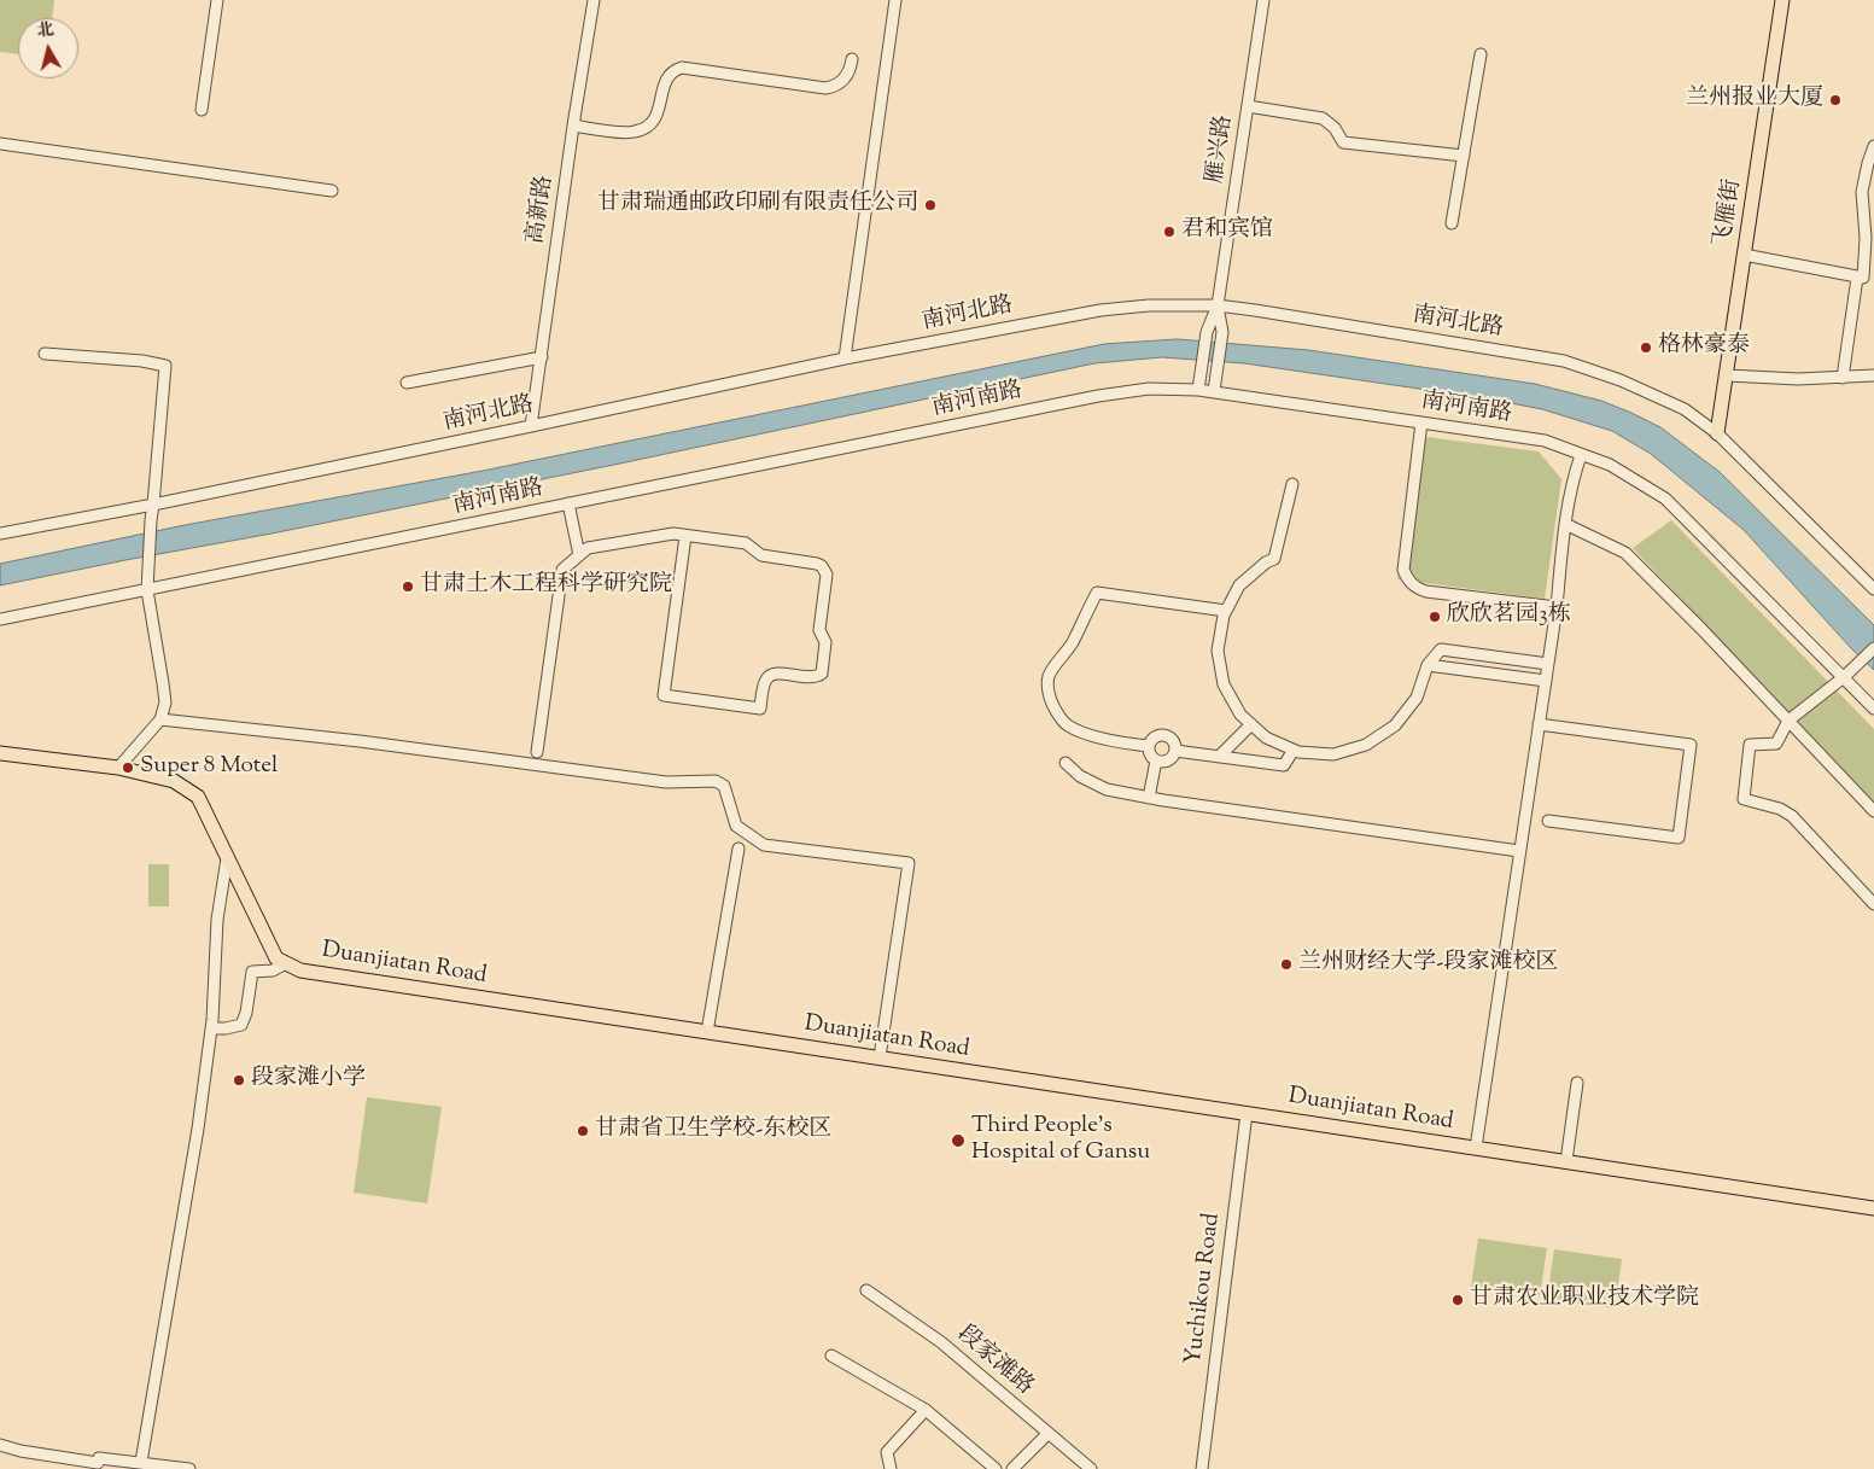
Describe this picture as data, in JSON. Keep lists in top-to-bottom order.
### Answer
{
  "streets": {
    "main road": ["飞雁街", "Duanjiatan Road"],
    "street": [
      "雁兴路",
      "高新路",
      "南河北路",
      "南河南路",
      "Yuchikou Road",
      "段家滩路"
    ]
  },
  "crossings": [
    ["雁兴路", "南河北路"],
    ["高新路", "南河北路"],
    ["飞雁街", "南河北路"],
    ["Duanjiatan Road", "Yuchikou Road"]
  ],
  "places": [
    "兰州报业大厦",
    "甘肃瑞通邮政印刷有限责任公司",
    "君和宾馆",
    "格林豪泰",
    "甘肃土木工程科学研究院",
    "欣欣茗园3栋",
    "Super 8 Motel",
    "兰州财经大学-段家滩校区",
    "段家滩小学",
    "甘肃省卫生学校-东校区",
    "Third People's Hospital of Gansu",
    "甘肃农业职业技术学院"
  ],
  "north": "top"
}
